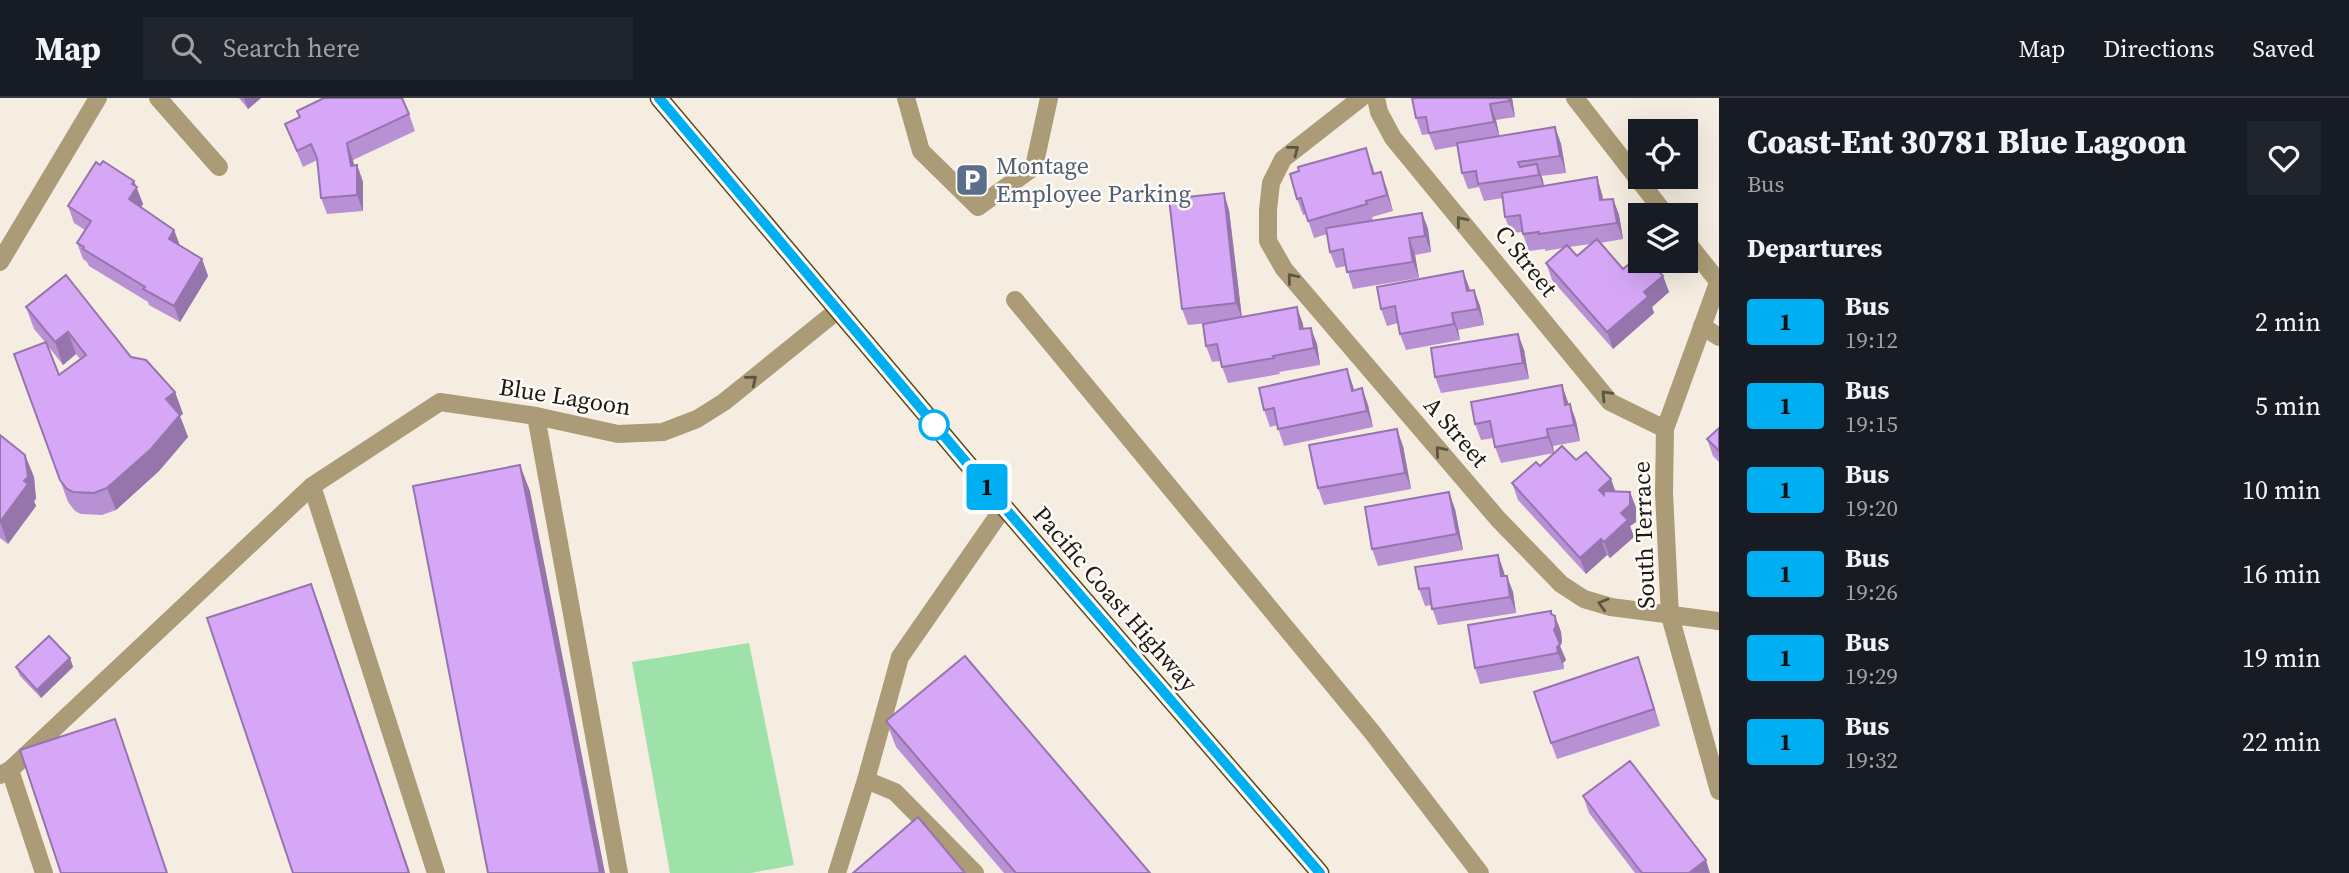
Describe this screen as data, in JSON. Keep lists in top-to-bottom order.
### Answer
{
  "streets": {
    "highway": ["Pacific Coast Highway"],
    "street": [
      "C Street",
      "Blue Lagoon",
      "A Street",
      "South Terrace"
    ]
  },
  "crossings": [
    ["C Street", "South Terrace"],
    ["Blue Lagoon", "Pacific Coast Highway"],
    ["A Street", "South Terrace"]
  ],
  "one_way": ["C Street", "A Street"],
  "places": {
    "parking": ["Montage Employee Parking"]
  },
  "lines": ["bus line 1"],
  "page": {
    "header": "Map",
    "search": "Search here",
    "nav": ["Map", "Directions", "Saved"],
    "on_map": "1",
    "heading": [
      ["Coast-Ent 30781 Blue Lagoon", "Bus"],
      "Departures"
    ],
    "list": [
      {
        "mark": "1",
        "name": "Bus",
        "note": "19:12",
        "value": "2 min"
      },
      {
        "mark": "1",
        "name": "Bus",
        "note": "19:15",
        "value": "5 min"
      },
      {
        "mark": "1",
        "name": "Bus",
        "note": "19:20",
        "value": "10 min"
      },
      {
        "mark": "1",
        "name": "Bus",
        "note": "19:26",
        "value": "16 min"
      },
      {
        "mark": "1",
        "name": "Bus",
        "note": "19:29",
        "value": "19 min"
      },
      {
        "mark": "1",
        "name": "Bus",
        "note": "19:32",
        "value": "22 min"
      }
    ]
  }
}
